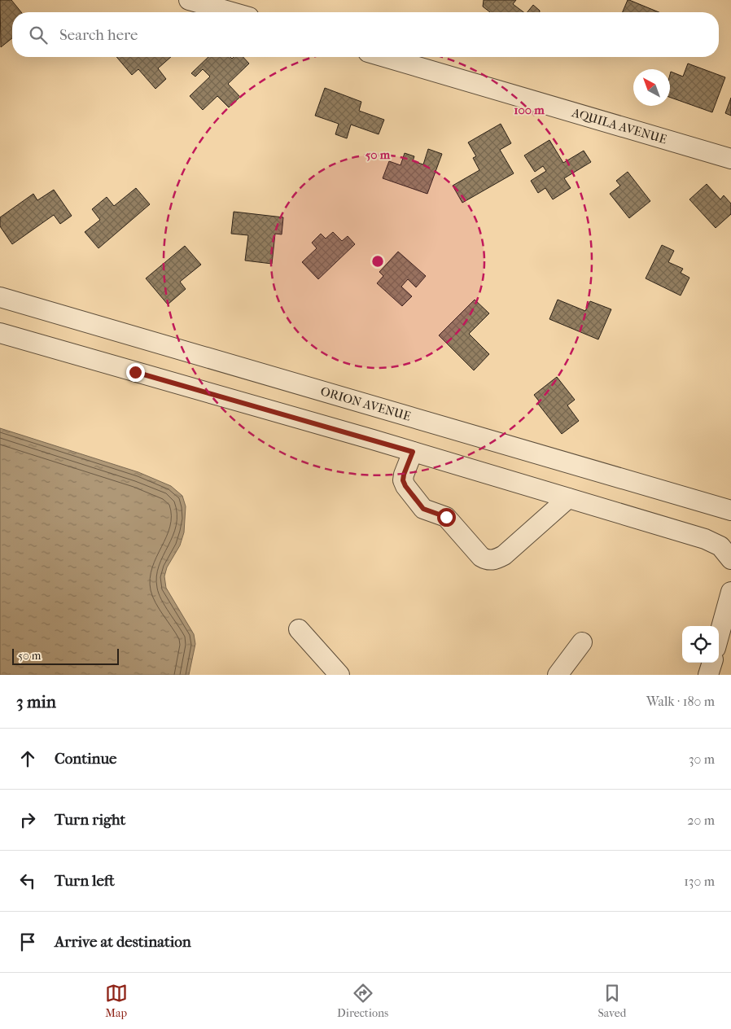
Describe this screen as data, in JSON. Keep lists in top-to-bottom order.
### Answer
{
  "streets": {
    "street": ["AQUILA AVENUE", "ORION AVENUE"]
  },
  "scale_bar": "50 m",
  "north": "top left",
  "page": {
    "search": "Search here",
    "scale": "50 m",
    "heading": ["3 min", "Walk · 180 m"],
    "list": [
      ["Continue", "30 m"],
      ["Turn right", "20 m"],
      ["Turn left", "130 m"],
      "Arrive at destination"
    ],
    "nav": ["Map", "Directions", "Saved"]
  },
  "rings": ["100 m", "50 m"]
}
